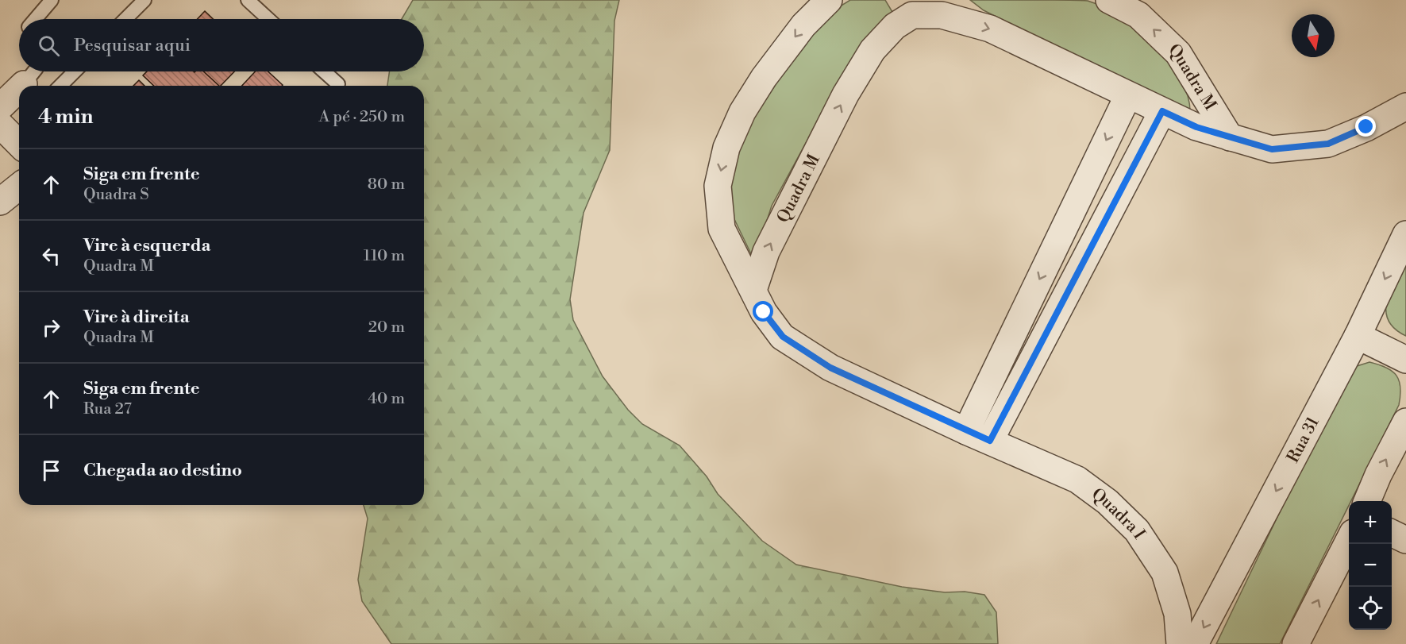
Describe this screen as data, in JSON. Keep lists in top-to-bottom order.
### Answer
{
  "streets": {
    "street": ["Quadra M", "Rua 31", "Quadra I"]
  },
  "crossings": [
    ["Quadra M", "Quadra I"]
  ],
  "north": "bottom",
  "page": {
    "search": "Pesquisar aqui",
    "heading": ["4 min", "A pé · 250 m"],
    "list": [
      ["Siga em frente", "Quadra S", "80 m"],
      ["Vire à esquerda", "Quadra M", "110 m"],
      ["Vire à direita", "Quadra M", "20 m"],
      ["Siga em frente", "Rua 27", "40 m"],
      "Chegada ao destino"
    ],
    "map_buttons": ["+", "−"]
  }
}
